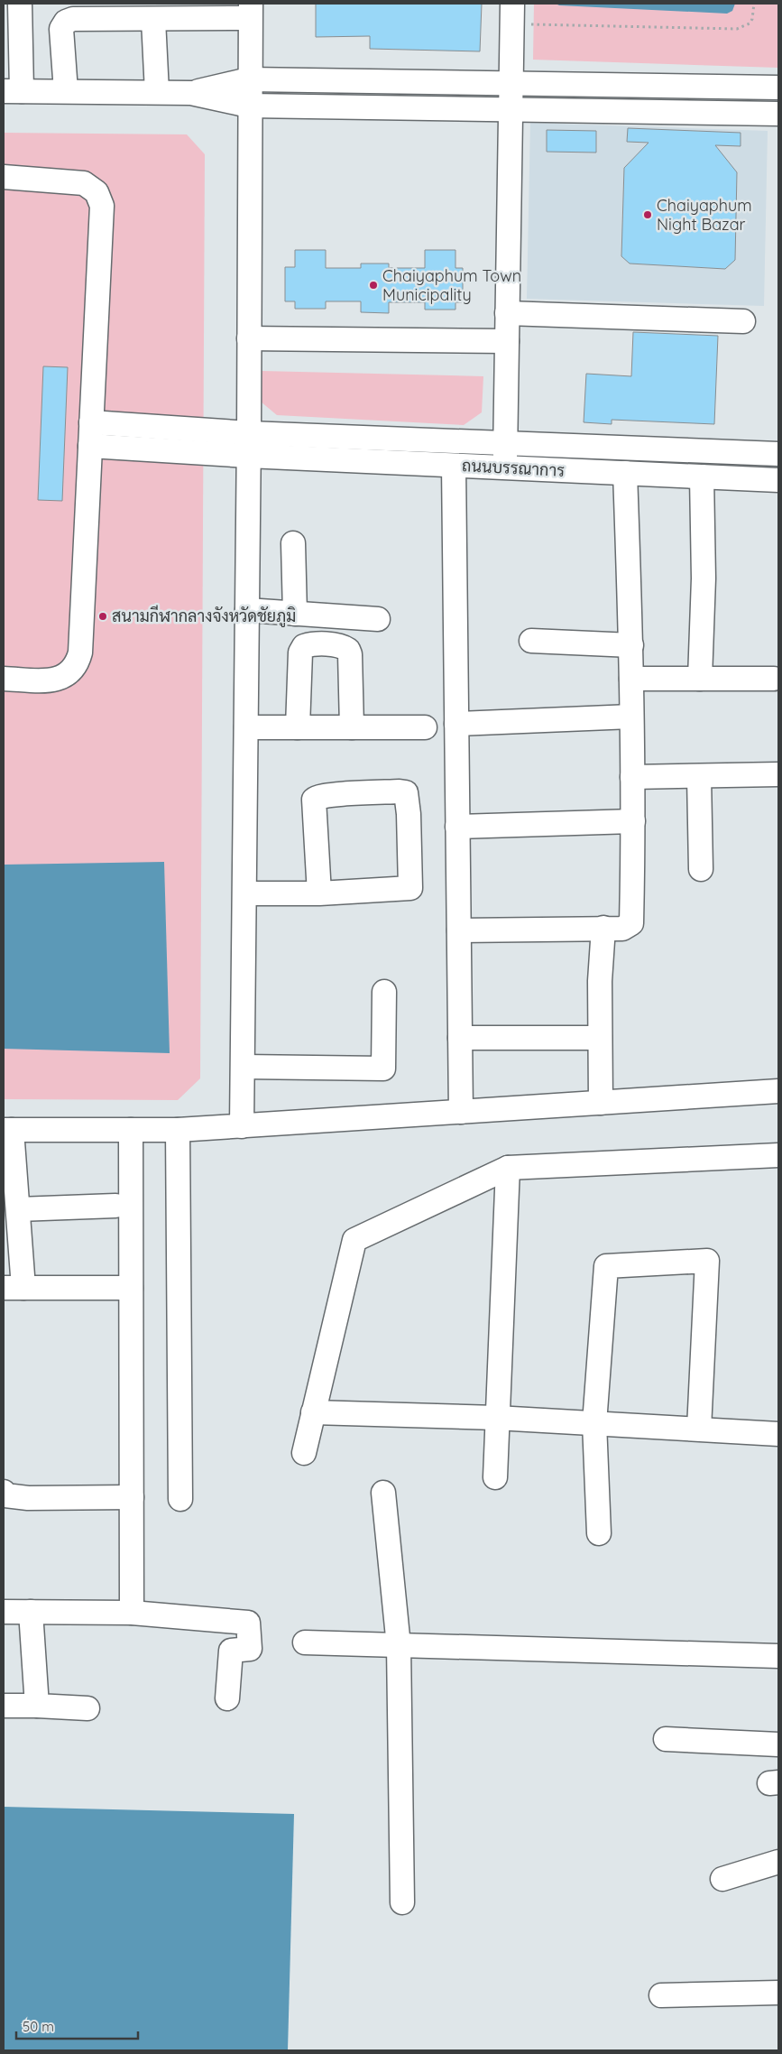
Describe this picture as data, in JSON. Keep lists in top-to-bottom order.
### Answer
{
  "streets": {
    "street": ["ถนนบรรณาการ"]
  },
  "places": ["Chaiyaphum Night Bazar", "Chaiyaphum Town Municipality", "สนามกีฬากลางจังหวัดชัยภูมิ"],
  "scale_bar": "50 m"
}
